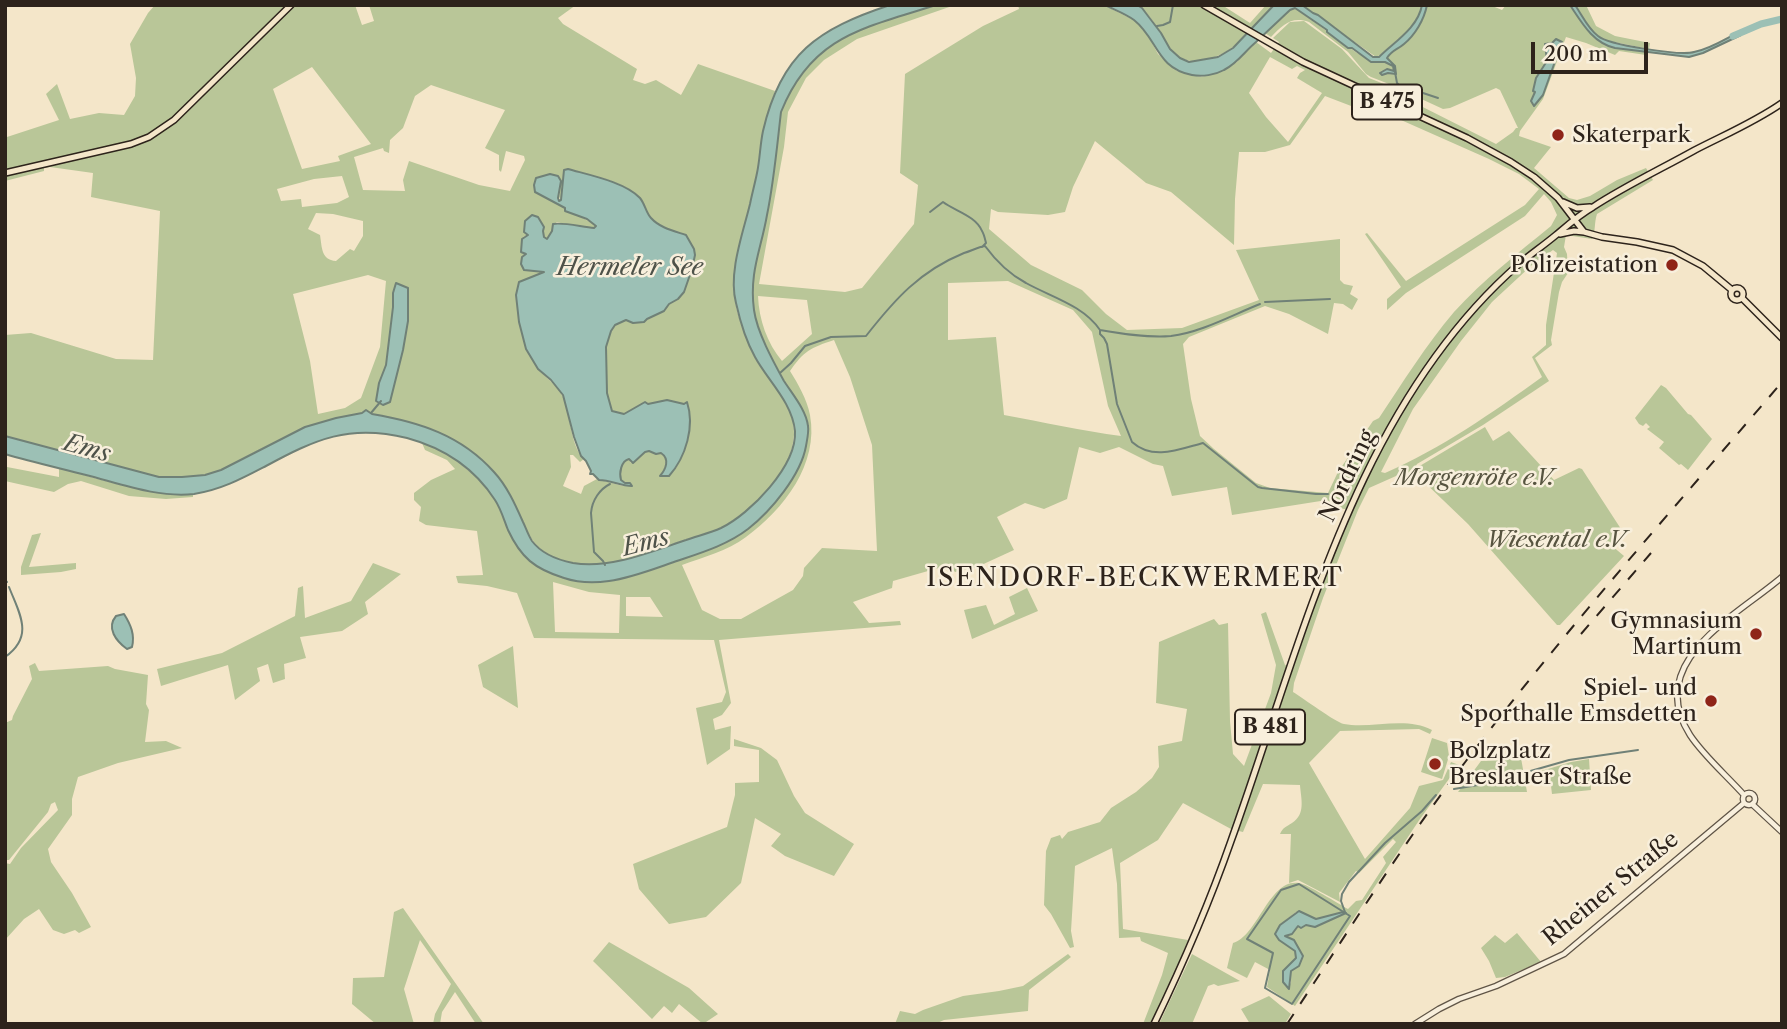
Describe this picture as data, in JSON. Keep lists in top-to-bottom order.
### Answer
{
  "streets": {
    "main road": ["B 475", "Nordring", "B 481"],
    "street": ["Rheiner Straße"]
  },
  "crossings": [
    ["B 475", "Nordring"]
  ],
  "districts": ["ISENDORF-BECKWERMERT"],
  "water": ["Hermeler See", "Ems"],
  "parks": ["Morgenröte e.V.", "Wiesental e.V."],
  "places": [
    "Skaterpark",
    "Polizeistation",
    "Gymnasium Martinum",
    "Spiel- und Sporthalle Emsdetten",
    "Bolzplatz Breslauer Straße"
  ],
  "scale_bar": "200 m"
}
